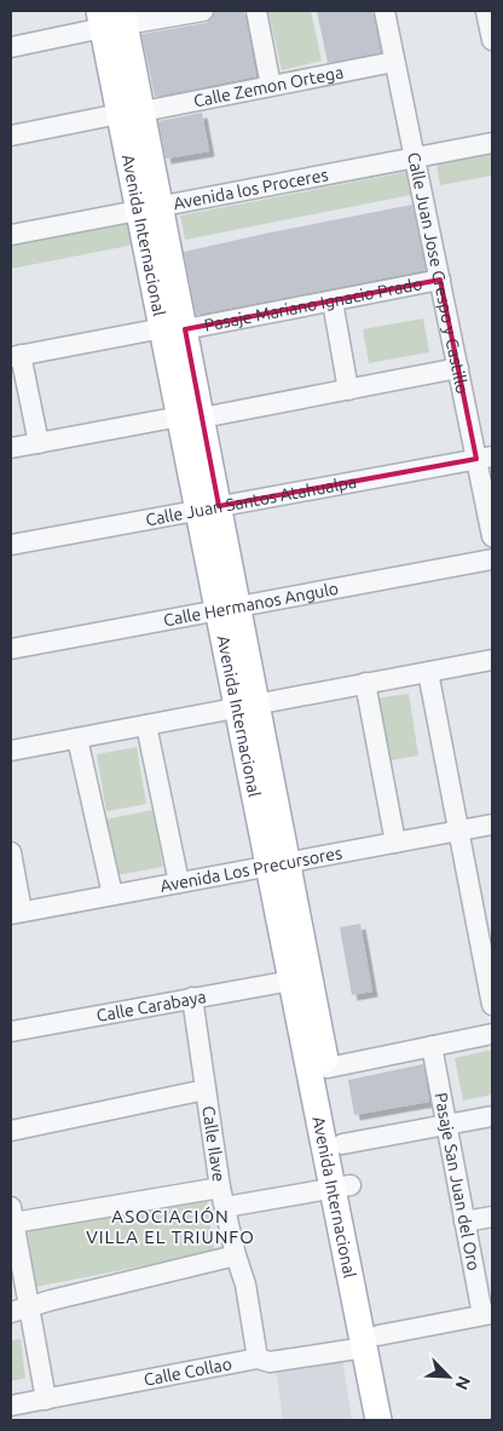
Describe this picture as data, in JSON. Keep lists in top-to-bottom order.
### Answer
{
  "streets": {
    "main road": ["Avenida Internacional"],
    "street": [
      "Calle Zemon Ortega",
      "Avenida los Proceres",
      "Calle Juan Jose Crespo y Castillo",
      "Pasaje Mariano Ignacio Prado",
      "Calle Juan Santos Atahualpa",
      "Calle Hermanos Angulo",
      "Avenida Los Precursores",
      "Calle Carabaya",
      "Calle Ilave",
      "Pasaje San Juan del Oro",
      "Calle Collao"
    ]
  },
  "crossings": [
    ["Calle Zemon Ortega", "Avenida Internacional"],
    ["Calle Zemon Ortega", "Calle Juan Jose Crespo y Castillo"],
    ["Avenida los Proceres", "Avenida Internacional"],
    ["Avenida los Proceres", "Calle Juan Jose Crespo y Castillo"],
    ["Avenida Internacional", "Pasaje Mariano Ignacio Prado"],
    ["Avenida Internacional", "Calle Juan Santos Atahualpa"],
    ["Avenida Internacional", "Calle Hermanos Angulo"],
    ["Avenida Internacional", "Avenida Los Precursores"],
    ["Avenida Internacional", "Calle Carabaya"],
    ["Avenida Internacional", "Calle Collao"],
    ["Calle Juan Jose Crespo y Castillo", "Pasaje Mariano Ignacio Prado"],
    ["Calle Juan Jose Crespo y Castillo", "Calle Juan Santos Atahualpa"],
    ["Calle Carabaya", "Calle Ilave"],
    ["Calle Ilave", "Calle Collao"],
    ["Pasaje San Juan del Oro", "Calle Collao"]
  ],
  "districts": ["ASOCIACIÓN VILLA EL TRIUNFO"],
  "north": "bottom right"
}
